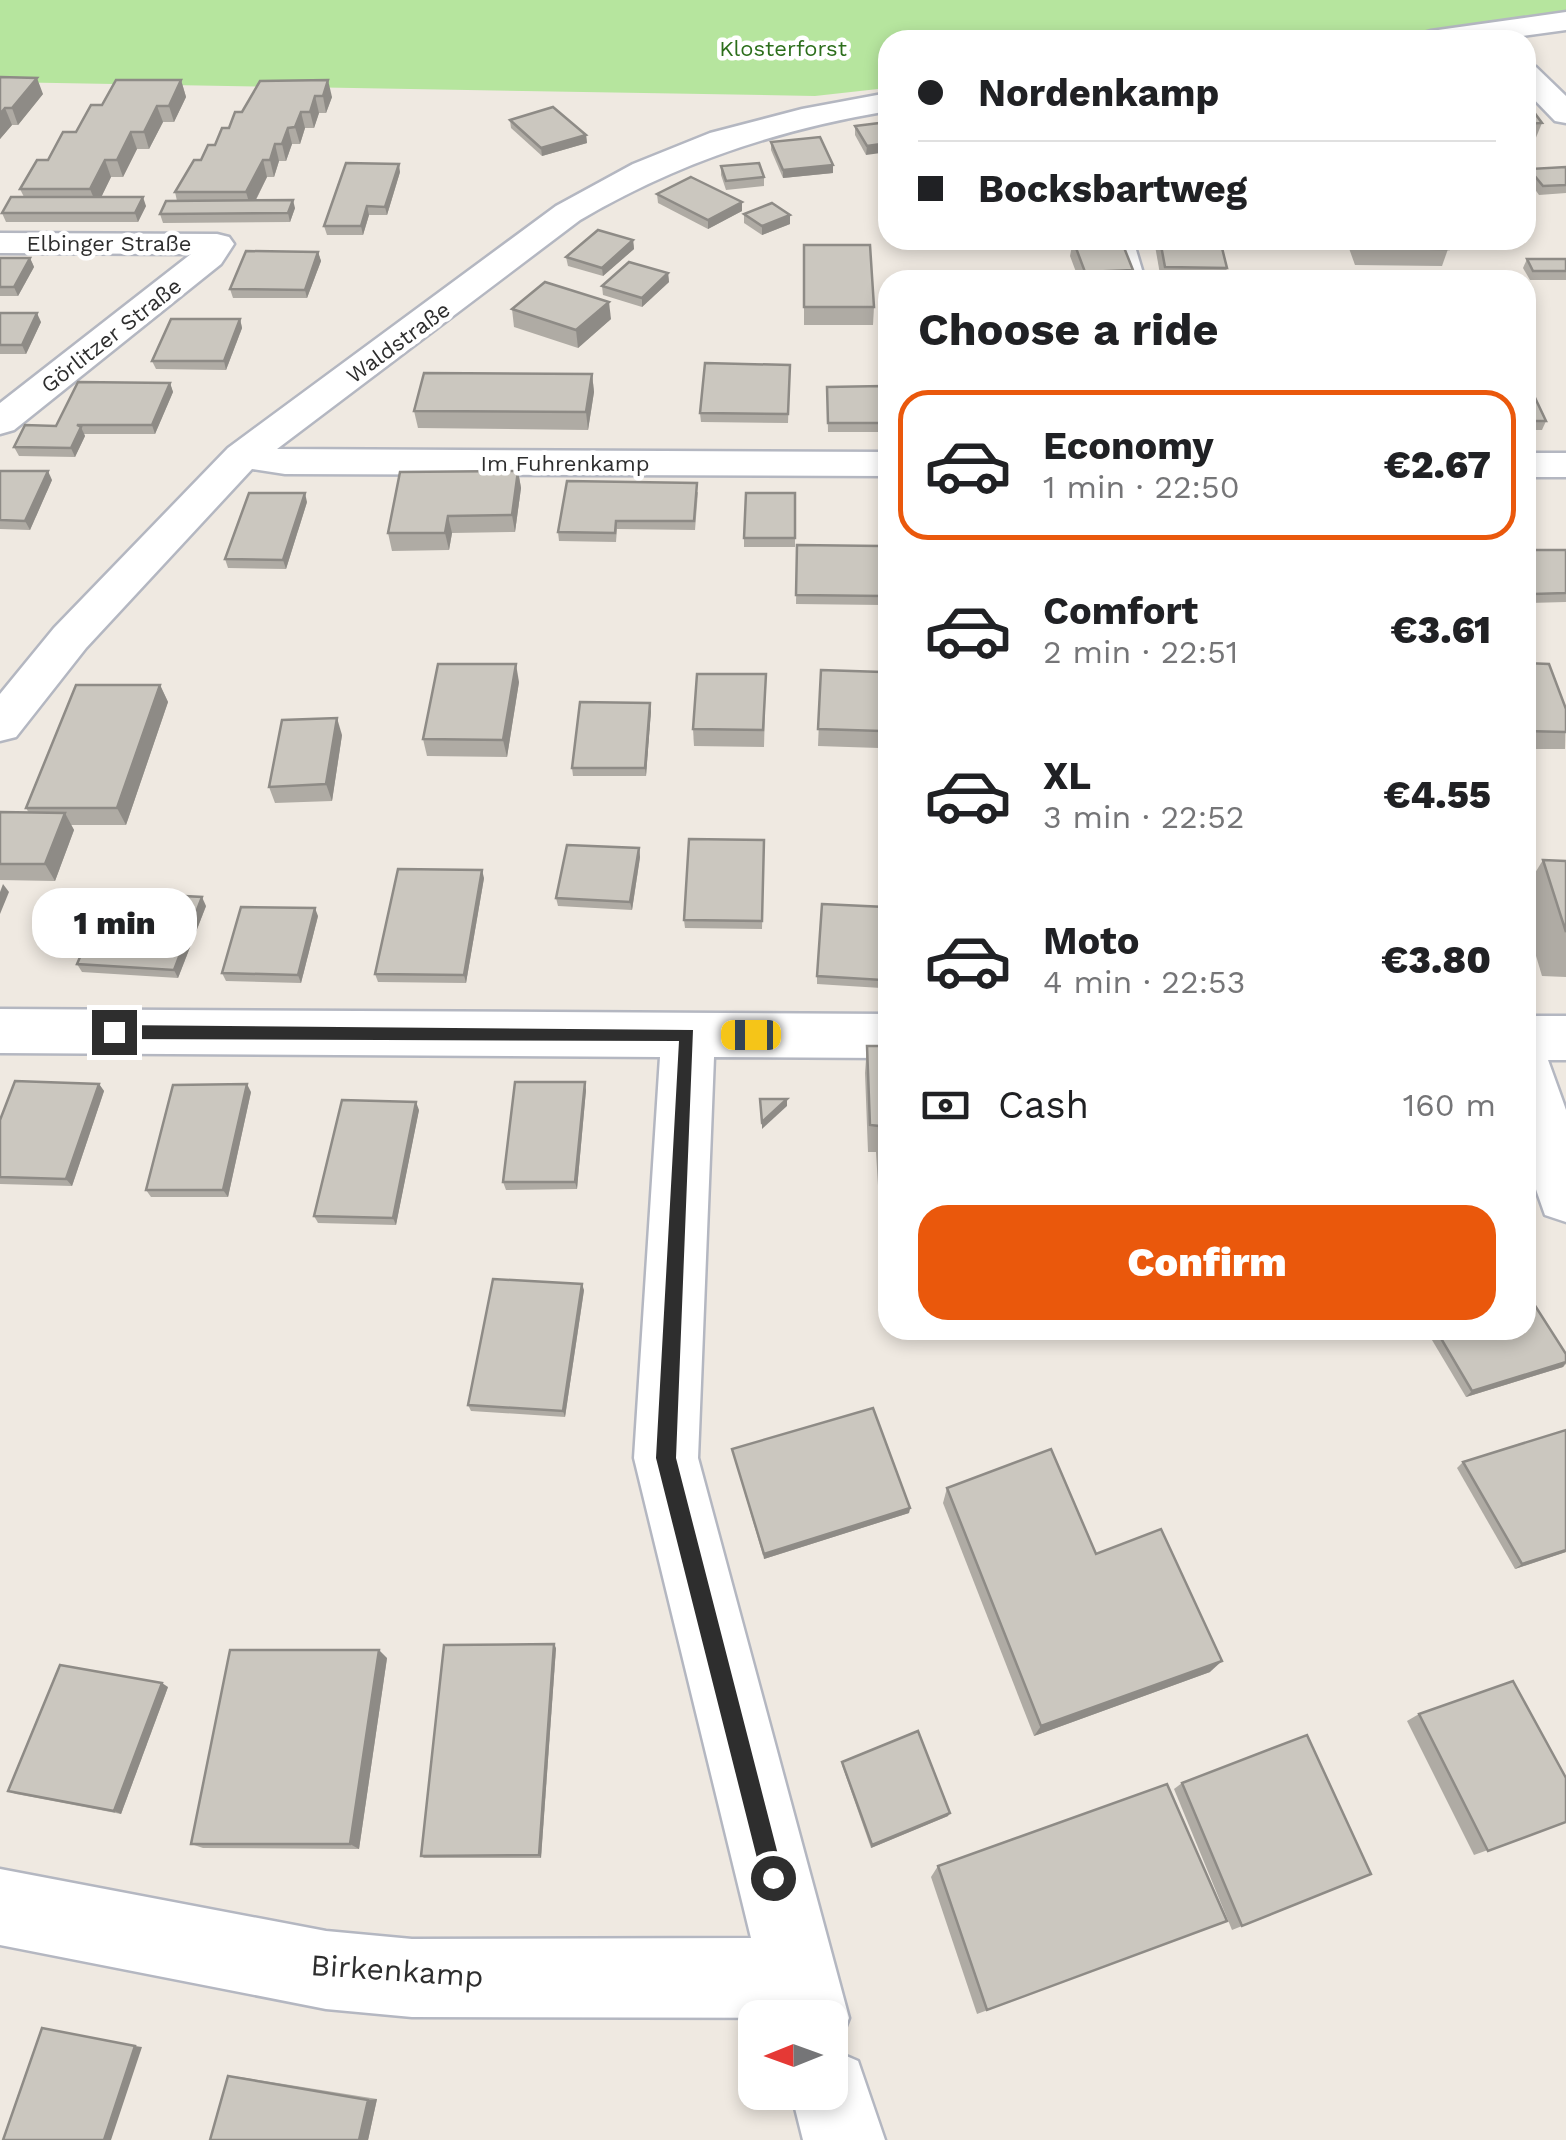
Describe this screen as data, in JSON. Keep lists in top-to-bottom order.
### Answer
{
  "streets": {
    "street": [
      "Elbinger Straße",
      "Görlitzer Straße",
      "Waldstraße",
      "Im Fuhrenkamp",
      "Birkenkamp"
    ]
  },
  "crossings": [
    ["Elbinger Straße", "Görlitzer Straße"],
    ["Waldstraße", "Im Fuhrenkamp"]
  ],
  "parks": ["Klosterforst"],
  "north": "left",
  "page": {
    "banner": ["Nordenkamp", "Bocksbartweg"],
    "heading": "Choose a ride",
    "list": [
      {
        "name": "Economy",
        "note": "1 min · 22:50",
        "value": "€2.67"
      },
      {
        "name": "Comfort",
        "note": "2 min · 22:51",
        "value": "€3.61"
      },
      {
        "name": "XL",
        "note": "3 min · 22:52",
        "value": "€4.55"
      },
      {
        "name": "Moto",
        "note": "4 min · 22:53",
        "value": "€3.80"
      }
    ],
    "bubble": "1 min",
    "pay": ["Cash", "160 m"],
    "buttons": "Confirm"
  }
}
